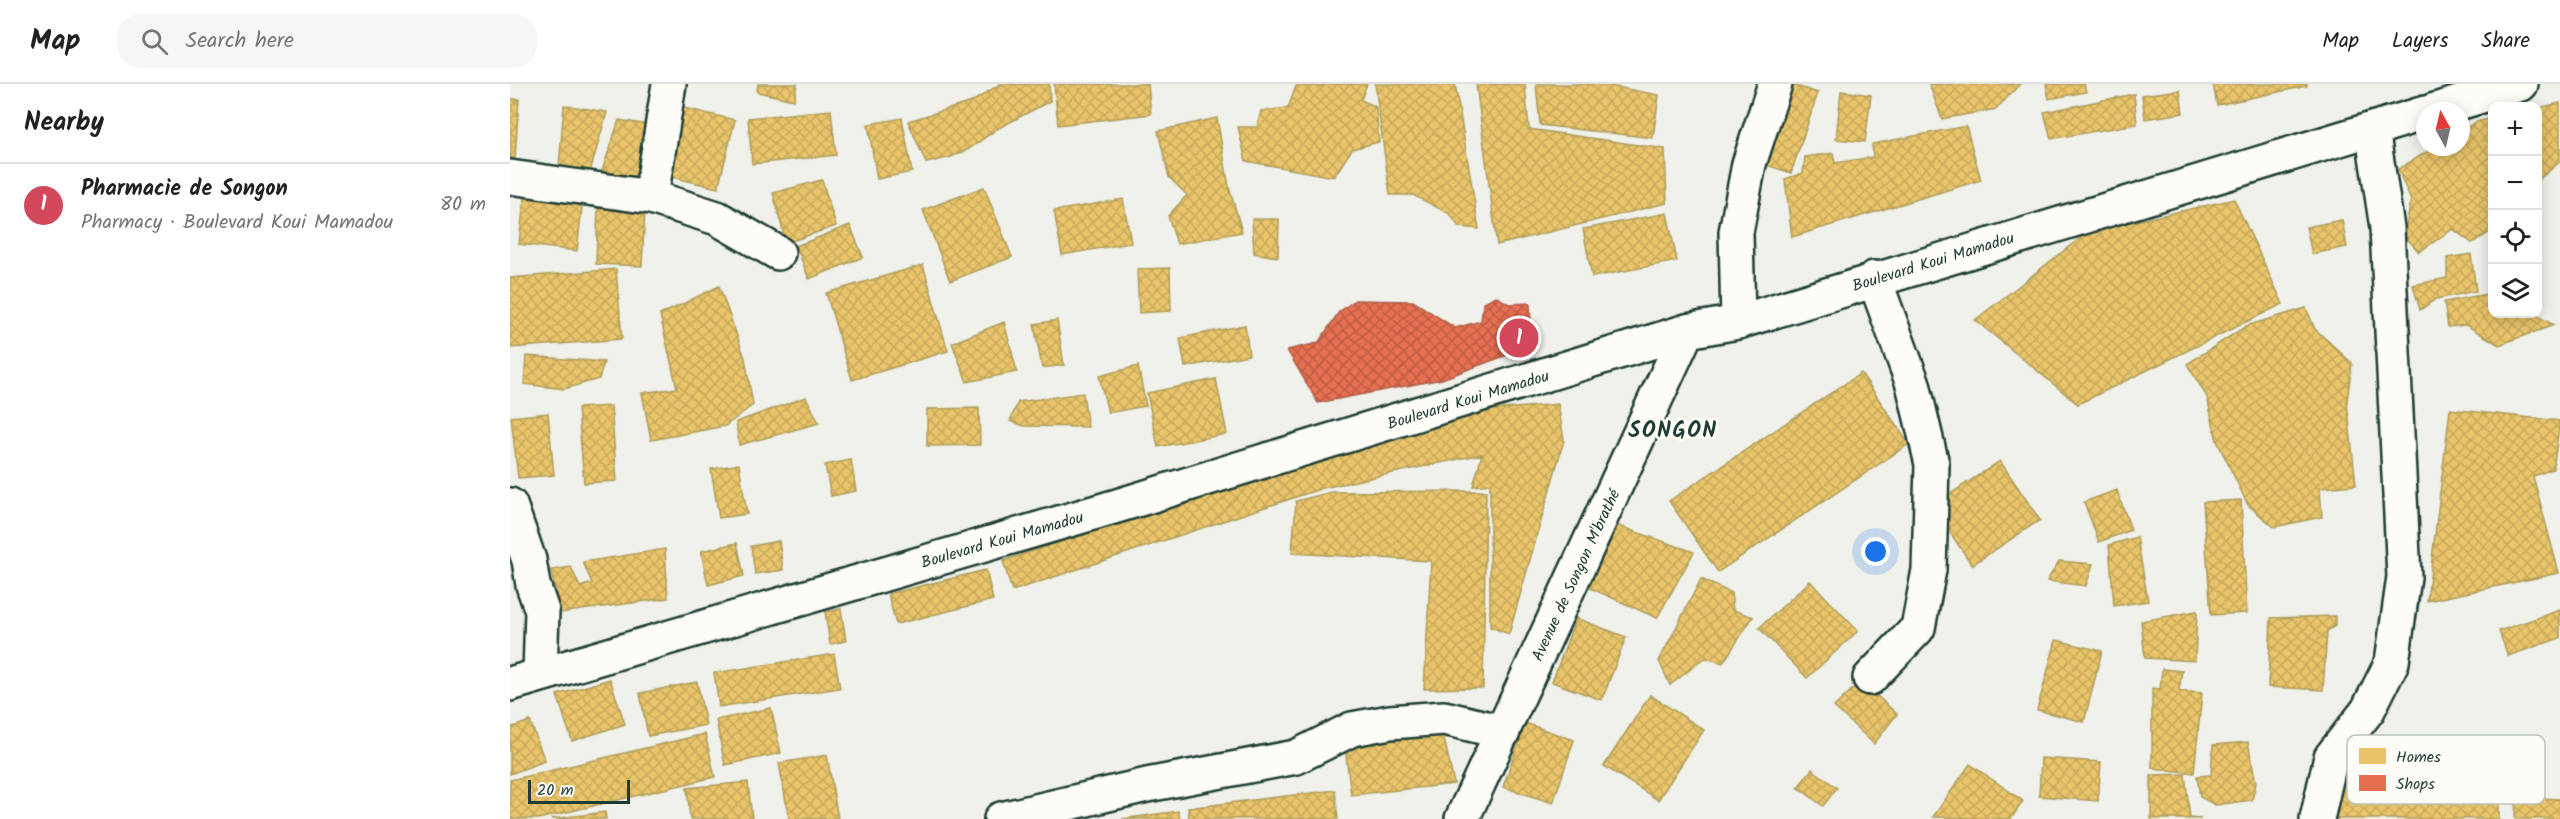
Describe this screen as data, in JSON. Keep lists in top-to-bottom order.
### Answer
{
  "streets": {
    "street": ["Boulevard Koui Mamadou", "Avenue de Songon M'brathé"]
  },
  "crossings": [
    ["Boulevard Koui Mamadou", "Avenue de Songon M'brathé"]
  ],
  "districts": ["SONGON"],
  "legend": ["Homes", "Shops"],
  "scale_bar": "20 m",
  "north": "top",
  "page": {
    "header": "Map",
    "search": "Search here",
    "nav": ["Map", "Layers", "Share"],
    "heading": "Nearby",
    "map_buttons": ["+", "−"],
    "list": [
      {
        "mark": "1",
        "name": "Pharmacie de Songon",
        "note": "Pharmacy · Boulevard Koui Mamadou",
        "value": "80 m"
      }
    ],
    "pins": "1",
    "scale": "20 m"
  }
}
